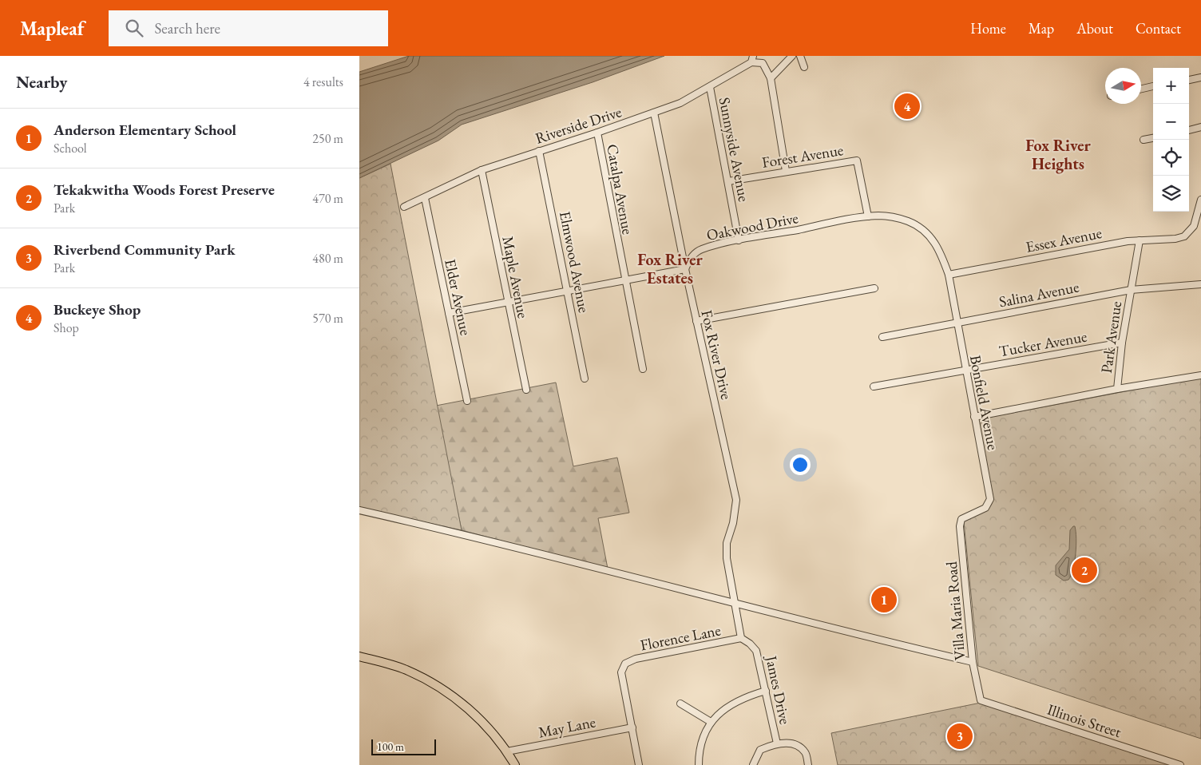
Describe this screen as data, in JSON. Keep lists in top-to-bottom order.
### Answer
{
  "streets": {
    "street": [
      "Riverside Drive",
      "Sunnyside Avenue",
      "Forest Avenue",
      "Catalpa Avenue",
      "Oakwood Drive",
      "Essex Avenue",
      "Elmwood Avenue",
      "Maple Avenue",
      "Salina Avenue",
      "Elder Avenue",
      "Park Avenue",
      "Tucker Avenue",
      "Fox River Drive",
      "Bonfield Avenue",
      "Villa Maria Road",
      "Florence Lane",
      "James Drive",
      "Illinois Street",
      "May Lane"
    ]
  },
  "crossings": [
    ["Riverside Drive", "Sunnyside Avenue"],
    ["Riverside Drive", "Catalpa Avenue"],
    ["Riverside Drive", "Elmwood Avenue"],
    ["Riverside Drive", "Maple Avenue"],
    ["Riverside Drive", "Elder Avenue"],
    ["Riverside Drive", "Fox River Drive"],
    ["Sunnyside Avenue", "Forest Avenue"],
    ["Sunnyside Avenue", "Oakwood Drive"],
    ["Forest Avenue", "Oakwood Drive"],
    ["Oakwood Drive", "Essex Avenue"],
    ["Oakwood Drive", "Fox River Drive"],
    ["Oakwood Drive", "Bonfield Avenue"],
    ["Essex Avenue", "Park Avenue"],
    ["Essex Avenue", "Bonfield Avenue"],
    ["Salina Avenue", "Park Avenue"],
    ["Salina Avenue", "Bonfield Avenue"],
    ["Park Avenue", "Tucker Avenue"],
    ["Park Avenue", "Bonfield Avenue"],
    ["Tucker Avenue", "Bonfield Avenue"],
    ["Bonfield Avenue", "Villa Maria Road"],
    ["Villa Maria Road", "Illinois Street"],
    ["Florence Lane", "James Drive"],
    ["Florence Lane", "May Lane"]
  ],
  "districts": ["Fox River Heights", "Fox River Estates"],
  "scale_bar": "100 m",
  "north": "right",
  "page": {
    "header": "Mapleaf",
    "search": "Search here",
    "nav": [
      "Home",
      "Map",
      "About",
      "Contact"
    ],
    "heading": ["Nearby", "4 results"],
    "map_buttons": ["+", "−"],
    "pins": [
      "4",
      "2",
      "1",
      "3"
    ],
    "list": [
      {
        "mark": "1",
        "name": "Anderson Elementary School",
        "note": "School",
        "value": "250 m"
      },
      {
        "mark": "2",
        "name": "Tekakwitha Woods Forest Preserve",
        "note": "Park",
        "value": "470 m"
      },
      {
        "mark": "3",
        "name": "Riverbend Community Park",
        "note": "Park",
        "value": "480 m"
      },
      {
        "mark": "4",
        "name": "Buckeye Shop",
        "note": "Shop",
        "value": "570 m"
      }
    ],
    "scale": "100 m"
  }
}
